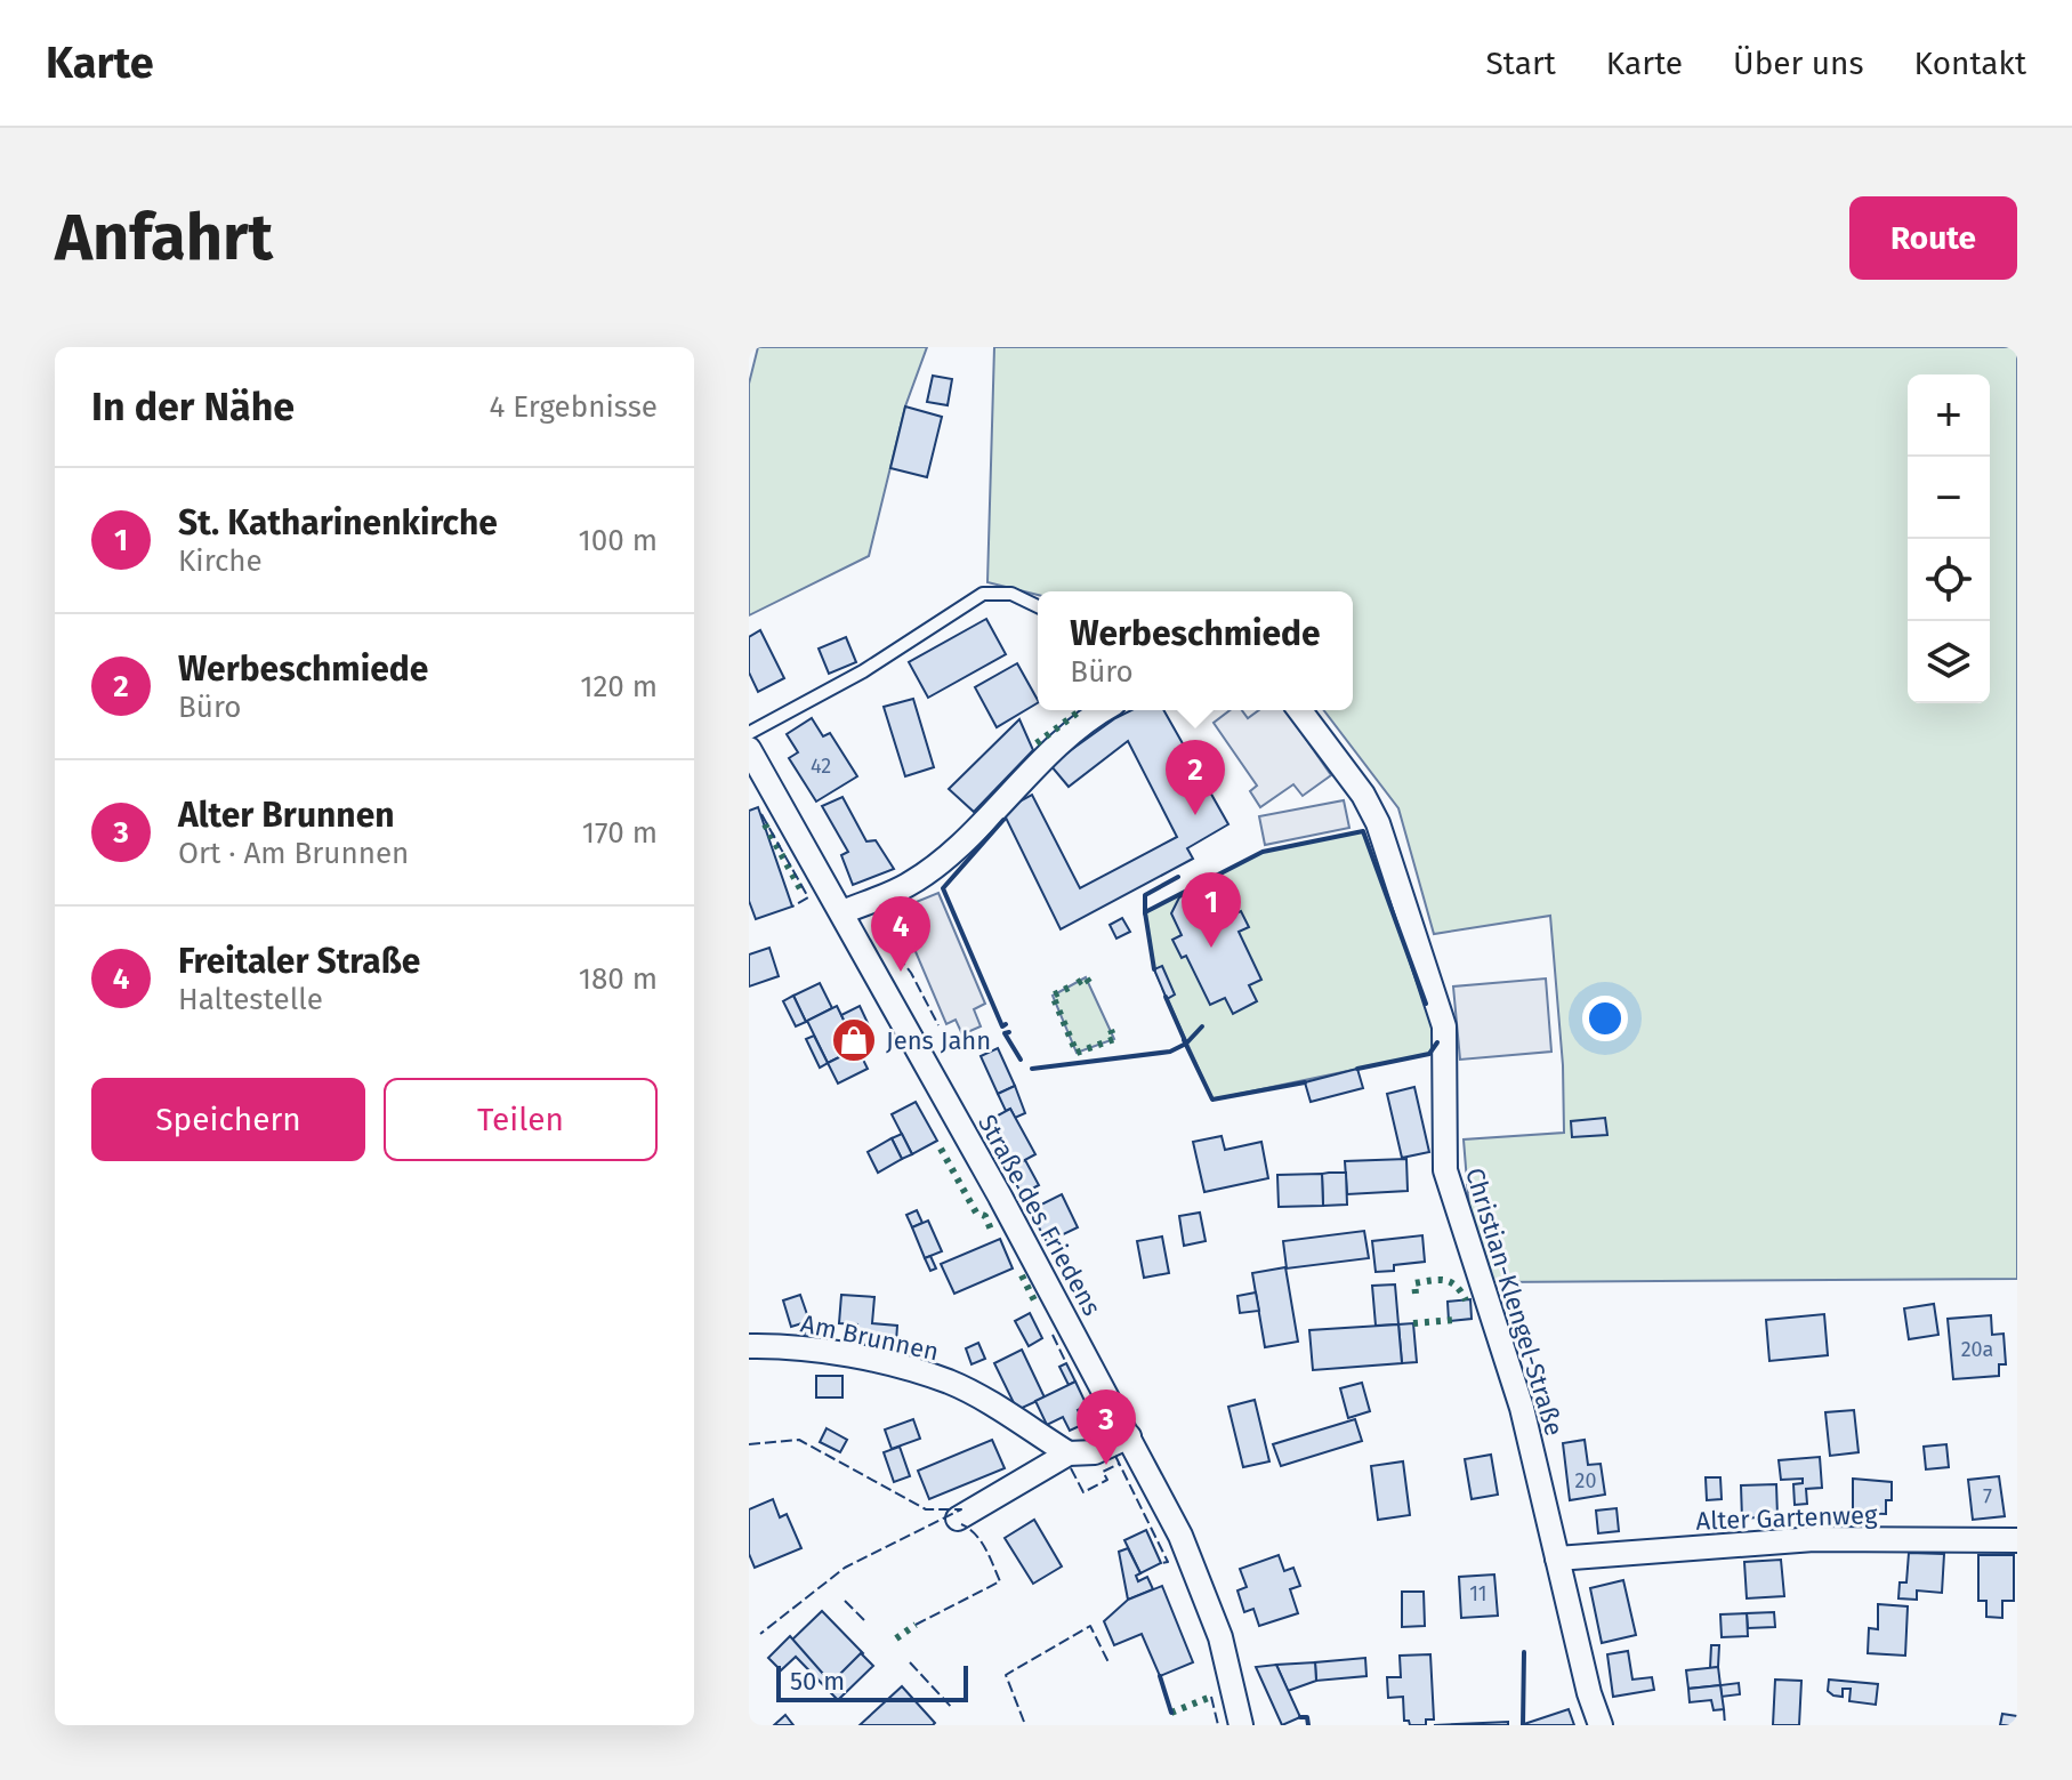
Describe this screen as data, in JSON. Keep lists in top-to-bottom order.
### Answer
{
  "streets": {
    "street": [
      "Straße des Friedens",
      "Christian-Klengel-Straße",
      "Am Brunnen",
      "Alter Gartenweg"
    ]
  },
  "crossings": [
    ["Christian-Klengel-Straße", "Alter Gartenweg"]
  ],
  "places": {
    "shop": ["Jens Jahn"]
  },
  "house_numbers": [
    "42",
    "20a",
    "20",
    "7",
    "11"
  ],
  "scale_bar": "50 m",
  "page": {
    "header": "Karte",
    "nav": [
      "Start",
      "Karte",
      "Über uns",
      "Kontakt"
    ],
    "buttons": [
      "Route",
      ["Speichern", "Teilen"]
    ],
    "title": "Anfahrt",
    "heading": ["In der Nähe", "4 Ergebnisse"],
    "map_buttons": ["+", "−"],
    "list": [
      {
        "mark": "1",
        "name": "St. Katharinenkirche",
        "note": "Kirche",
        "value": "100 m"
      },
      {
        "mark": "2",
        "name": "Werbeschmiede",
        "note": "Büro",
        "value": "120 m"
      },
      {
        "mark": "3",
        "name": "Alter Brunnen",
        "note": "Ort · Am Brunnen",
        "value": "170 m"
      },
      {
        "mark": "4",
        "name": "Freitaler Straße",
        "note": "Haltestelle",
        "value": "180 m"
      }
    ],
    "popup": ["Werbeschmiede", "Büro"],
    "pins": [
      "2",
      "1",
      "4",
      "3"
    ],
    "scale": "50 m"
  }
}
